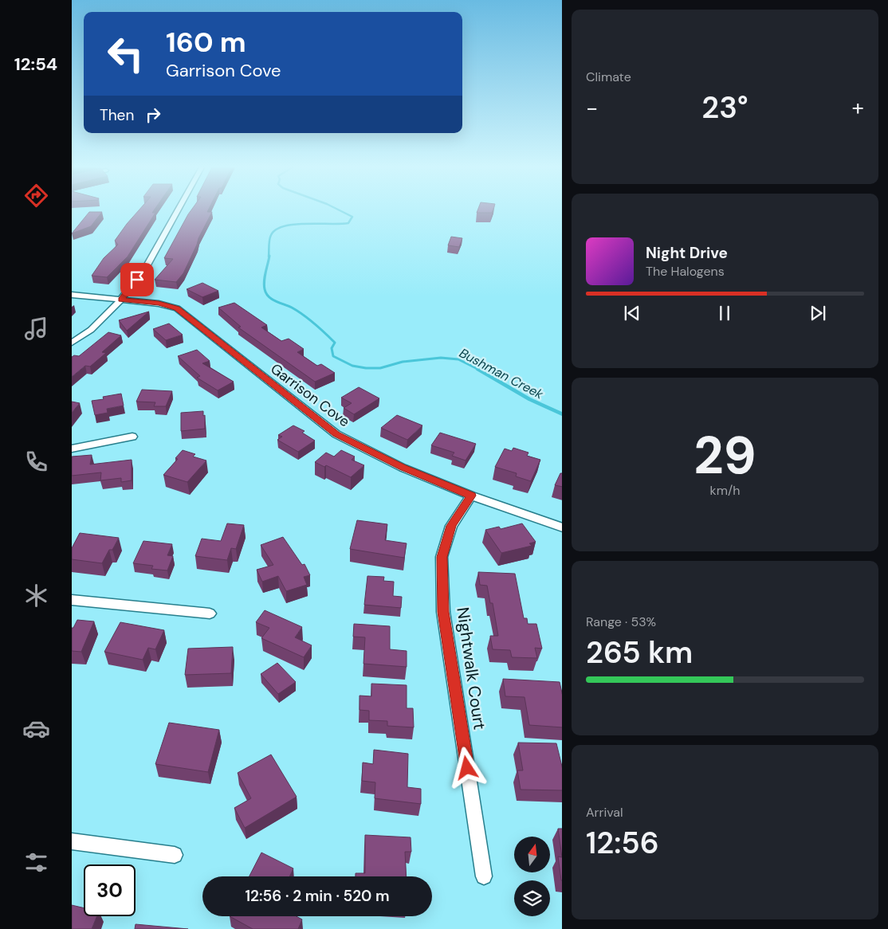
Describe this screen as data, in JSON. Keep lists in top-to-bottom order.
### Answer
{
  "streets": {
    "street": ["Garrison Cove", "Nightwalk Court"]
  },
  "crossings": [
    ["Garrison Cove", "Nightwalk Court"]
  ],
  "water": ["Bushman Creek"],
  "north": "top",
  "page": {
    "tabs": "12:54",
    "tile": [
      "Climate",
      ["29", "km/h"],
      ["Range · 53%", "265 km"],
      ["Arrival", "12:56"]
    ],
    "turn": ["160 m", "Garrison Cove"],
    "heat": ["−", "23°", "+"],
    "then": "Then",
    "song": ["Night Drive", "The Halogens"],
    "limit": "30",
    "trip": "12:56 · 2 min · 520 m"
  }
}
